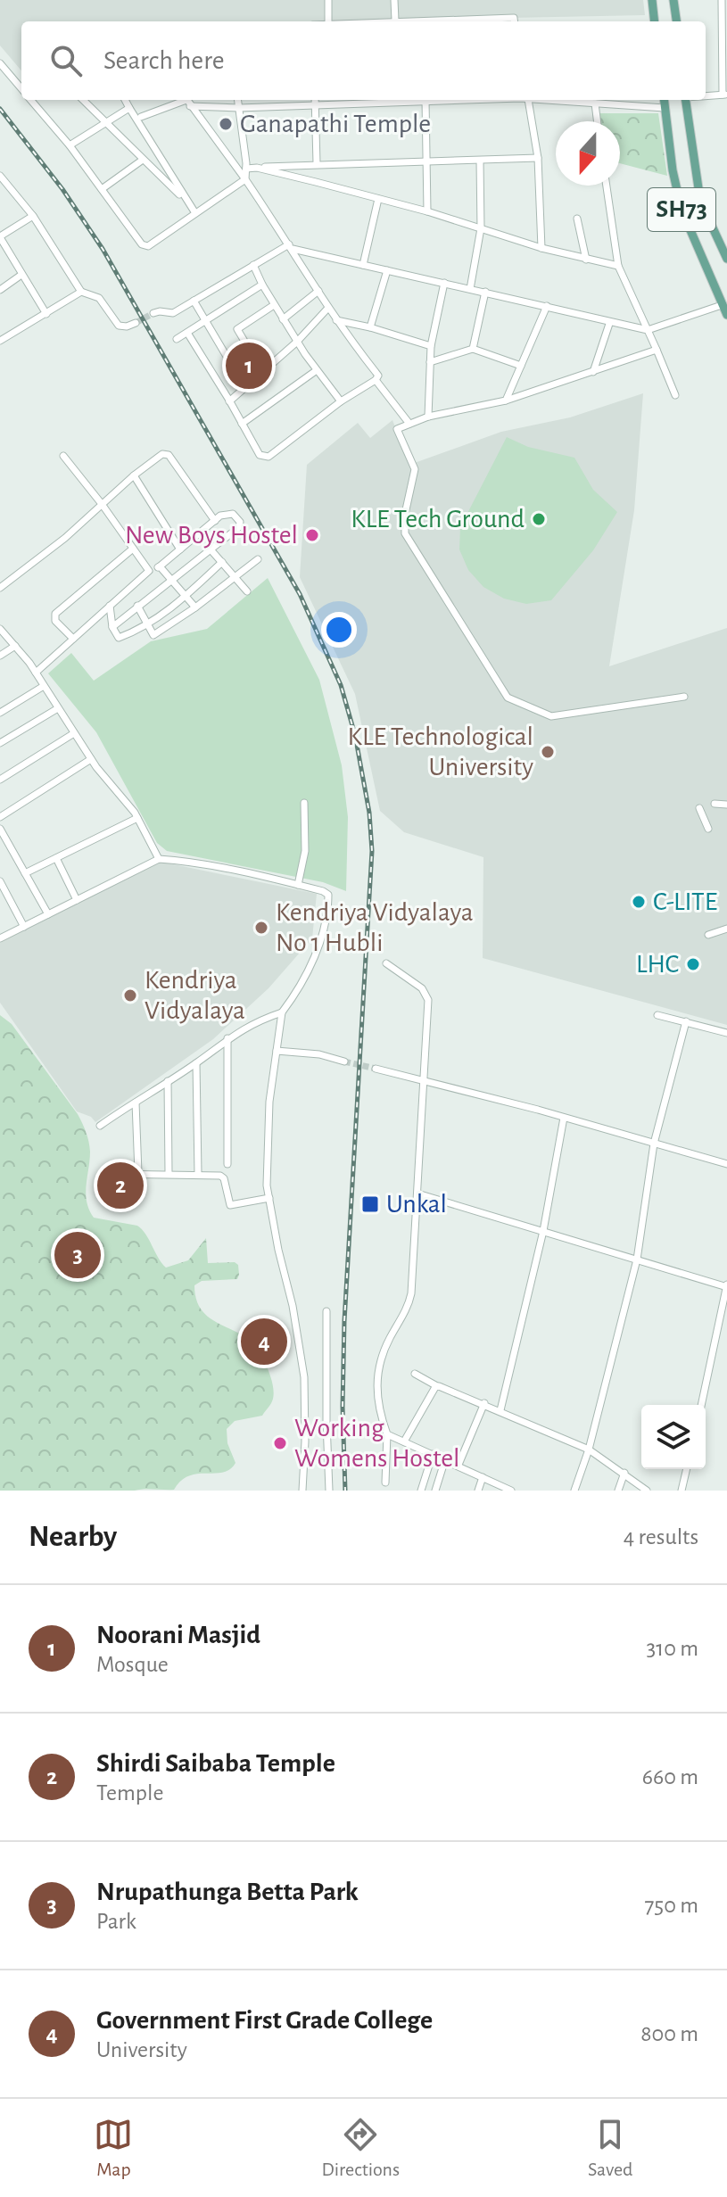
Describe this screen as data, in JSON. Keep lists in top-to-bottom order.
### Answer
{
  "streets": {
    "main road": ["SH73"]
  },
  "places": {
    "other": [
      "Ganapathi Temple",
      "KLE Tech Ground",
      "New Boys Hostel",
      "KLE Technological University",
      "C-LITE",
      "Kendriya Vidyalaya No 1 Hubli",
      "LHC",
      "Kendriya Vidyalaya",
      "Working Womens Hostel"
    ],
    "transit": ["Unkal"]
  },
  "north": "bottom",
  "page": {
    "search": "Search here",
    "pins": [
      "1",
      "2",
      "3",
      "4"
    ],
    "heading": ["Nearby", "4 results"],
    "list": [
      {
        "mark": "1",
        "name": "Noorani Masjid",
        "note": "Mosque",
        "value": "310 m"
      },
      {
        "mark": "2",
        "name": "Shirdi Saibaba Temple",
        "note": "Temple",
        "value": "660 m"
      },
      {
        "mark": "3",
        "name": "Nrupathunga Betta Park",
        "note": "Park",
        "value": "750 m"
      },
      {
        "mark": "4",
        "name": "Government First Grade College",
        "note": "University",
        "value": "800 m"
      }
    ],
    "nav": ["Map", "Directions", "Saved"]
  }
}
